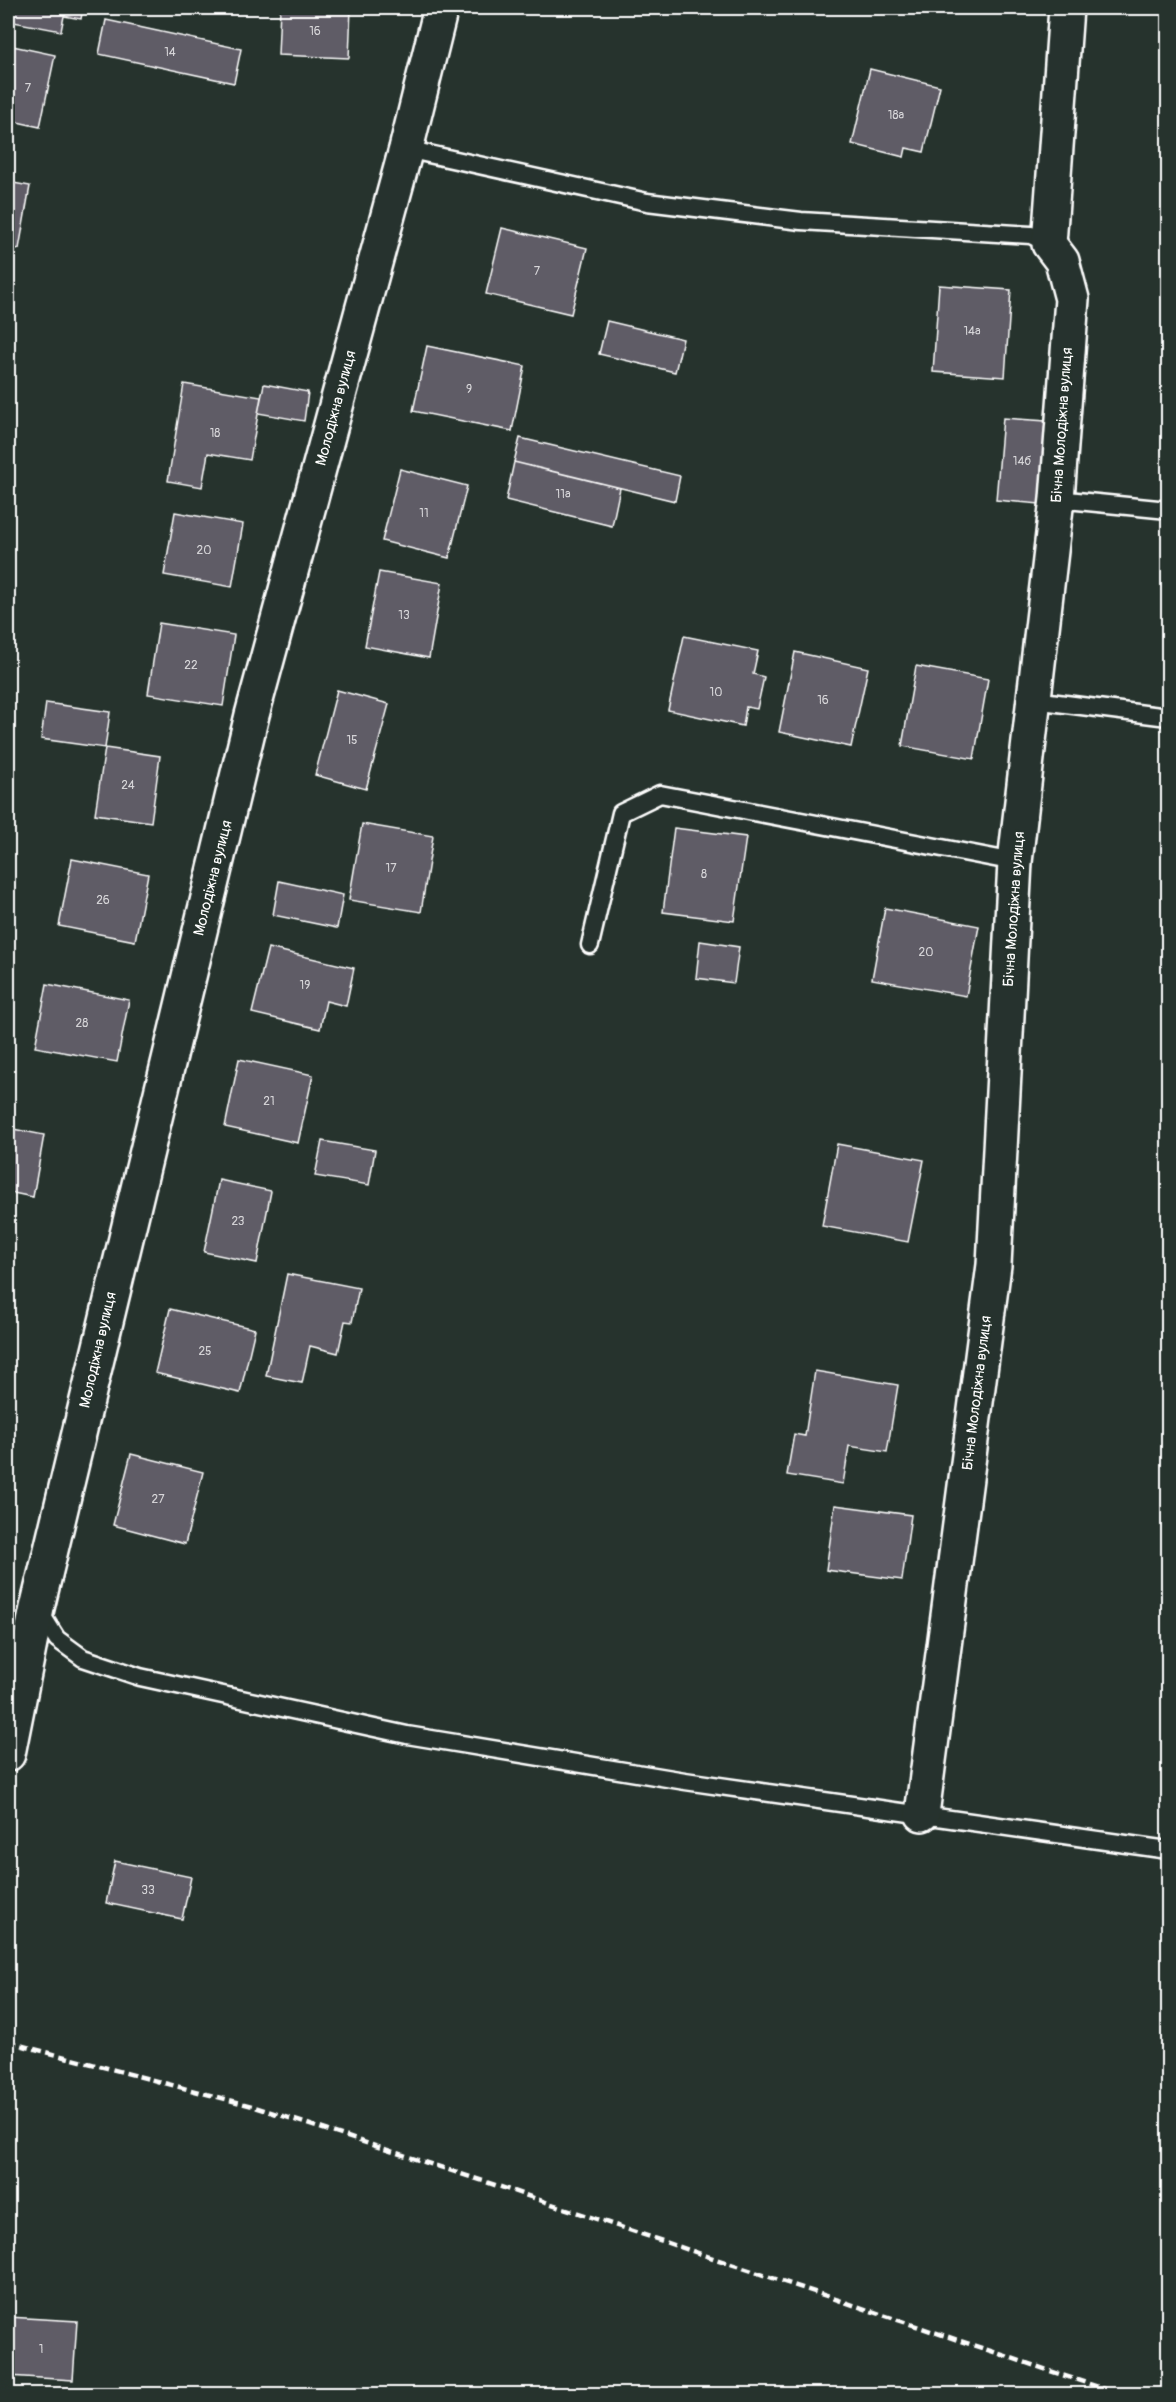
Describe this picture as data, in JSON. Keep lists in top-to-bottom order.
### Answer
{
  "streets": {
    "street": ["Молодіжна вулиця", "Бічна Молодіжна вулиця"]
  },
  "house_numbers": [
    "16",
    "14",
    "7",
    "18а",
    "7",
    "14а",
    "9",
    "18",
    "14б",
    "11а",
    "11",
    "20",
    "13",
    "22",
    "10",
    "16",
    "15",
    "24",
    "17",
    "8",
    "26",
    "20",
    "19",
    "28",
    "21",
    "23",
    "25",
    "27",
    "33",
    "1"
  ]
}
